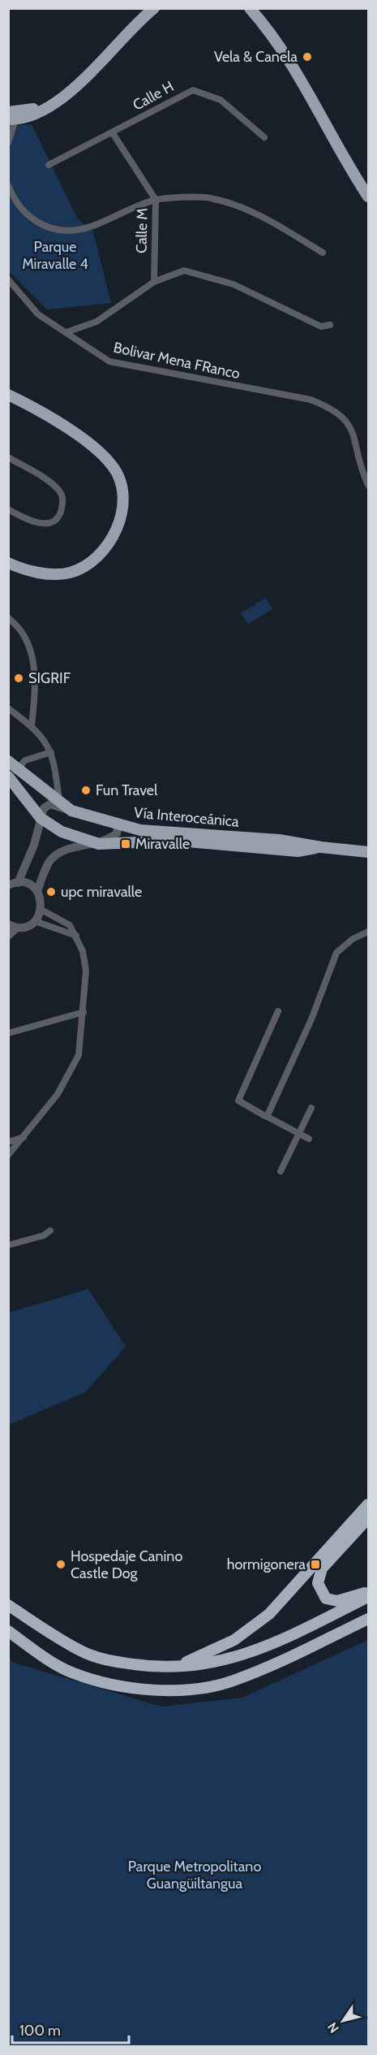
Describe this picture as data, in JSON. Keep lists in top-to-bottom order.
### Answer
{
  "streets": {
    "main road": ["Vía Interoceánica"],
    "street": ["Calle H", "Calle M", "Bolivar Mena FRanco"]
  },
  "crossings": [
    ["Calle H", "Calle M"]
  ],
  "parks": ["Parque Miravalle 4", "Parque Metropolitano Guangüiltangua"],
  "places": {
    "other": [
      "Vela & Canela",
      "SIGRIF",
      "Fun Travel",
      "upc miravalle",
      "Hospedaje Canino Castle Dog"
    ],
    "transit": ["Miravalle", "hormigonera"]
  },
  "scale_bar": "100 m",
  "north": "bottom left"
}
